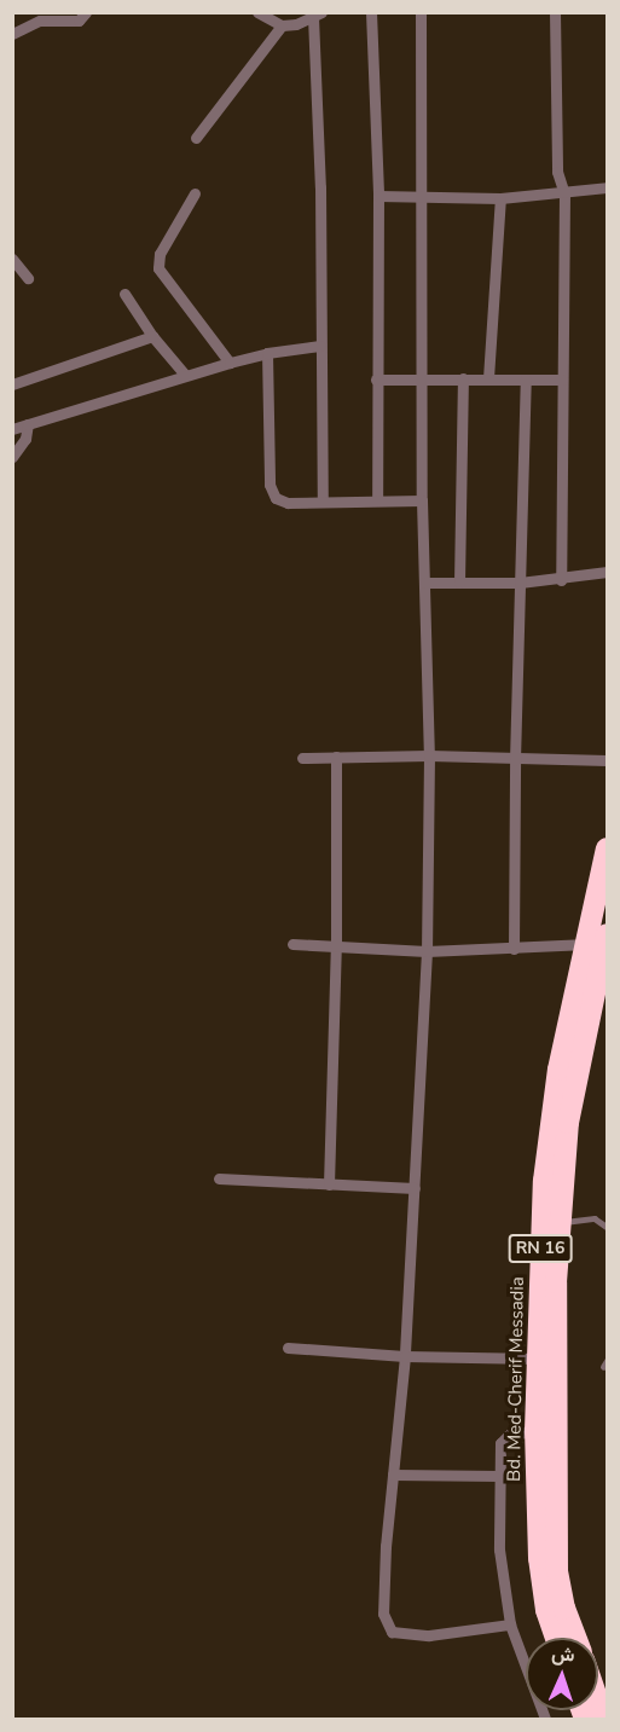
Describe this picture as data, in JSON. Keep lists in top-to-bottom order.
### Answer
{
  "streets": {
    "highway": ["RN 16", "Bd. Med-Cherif Messadia"]
  },
  "north": "top"
}
